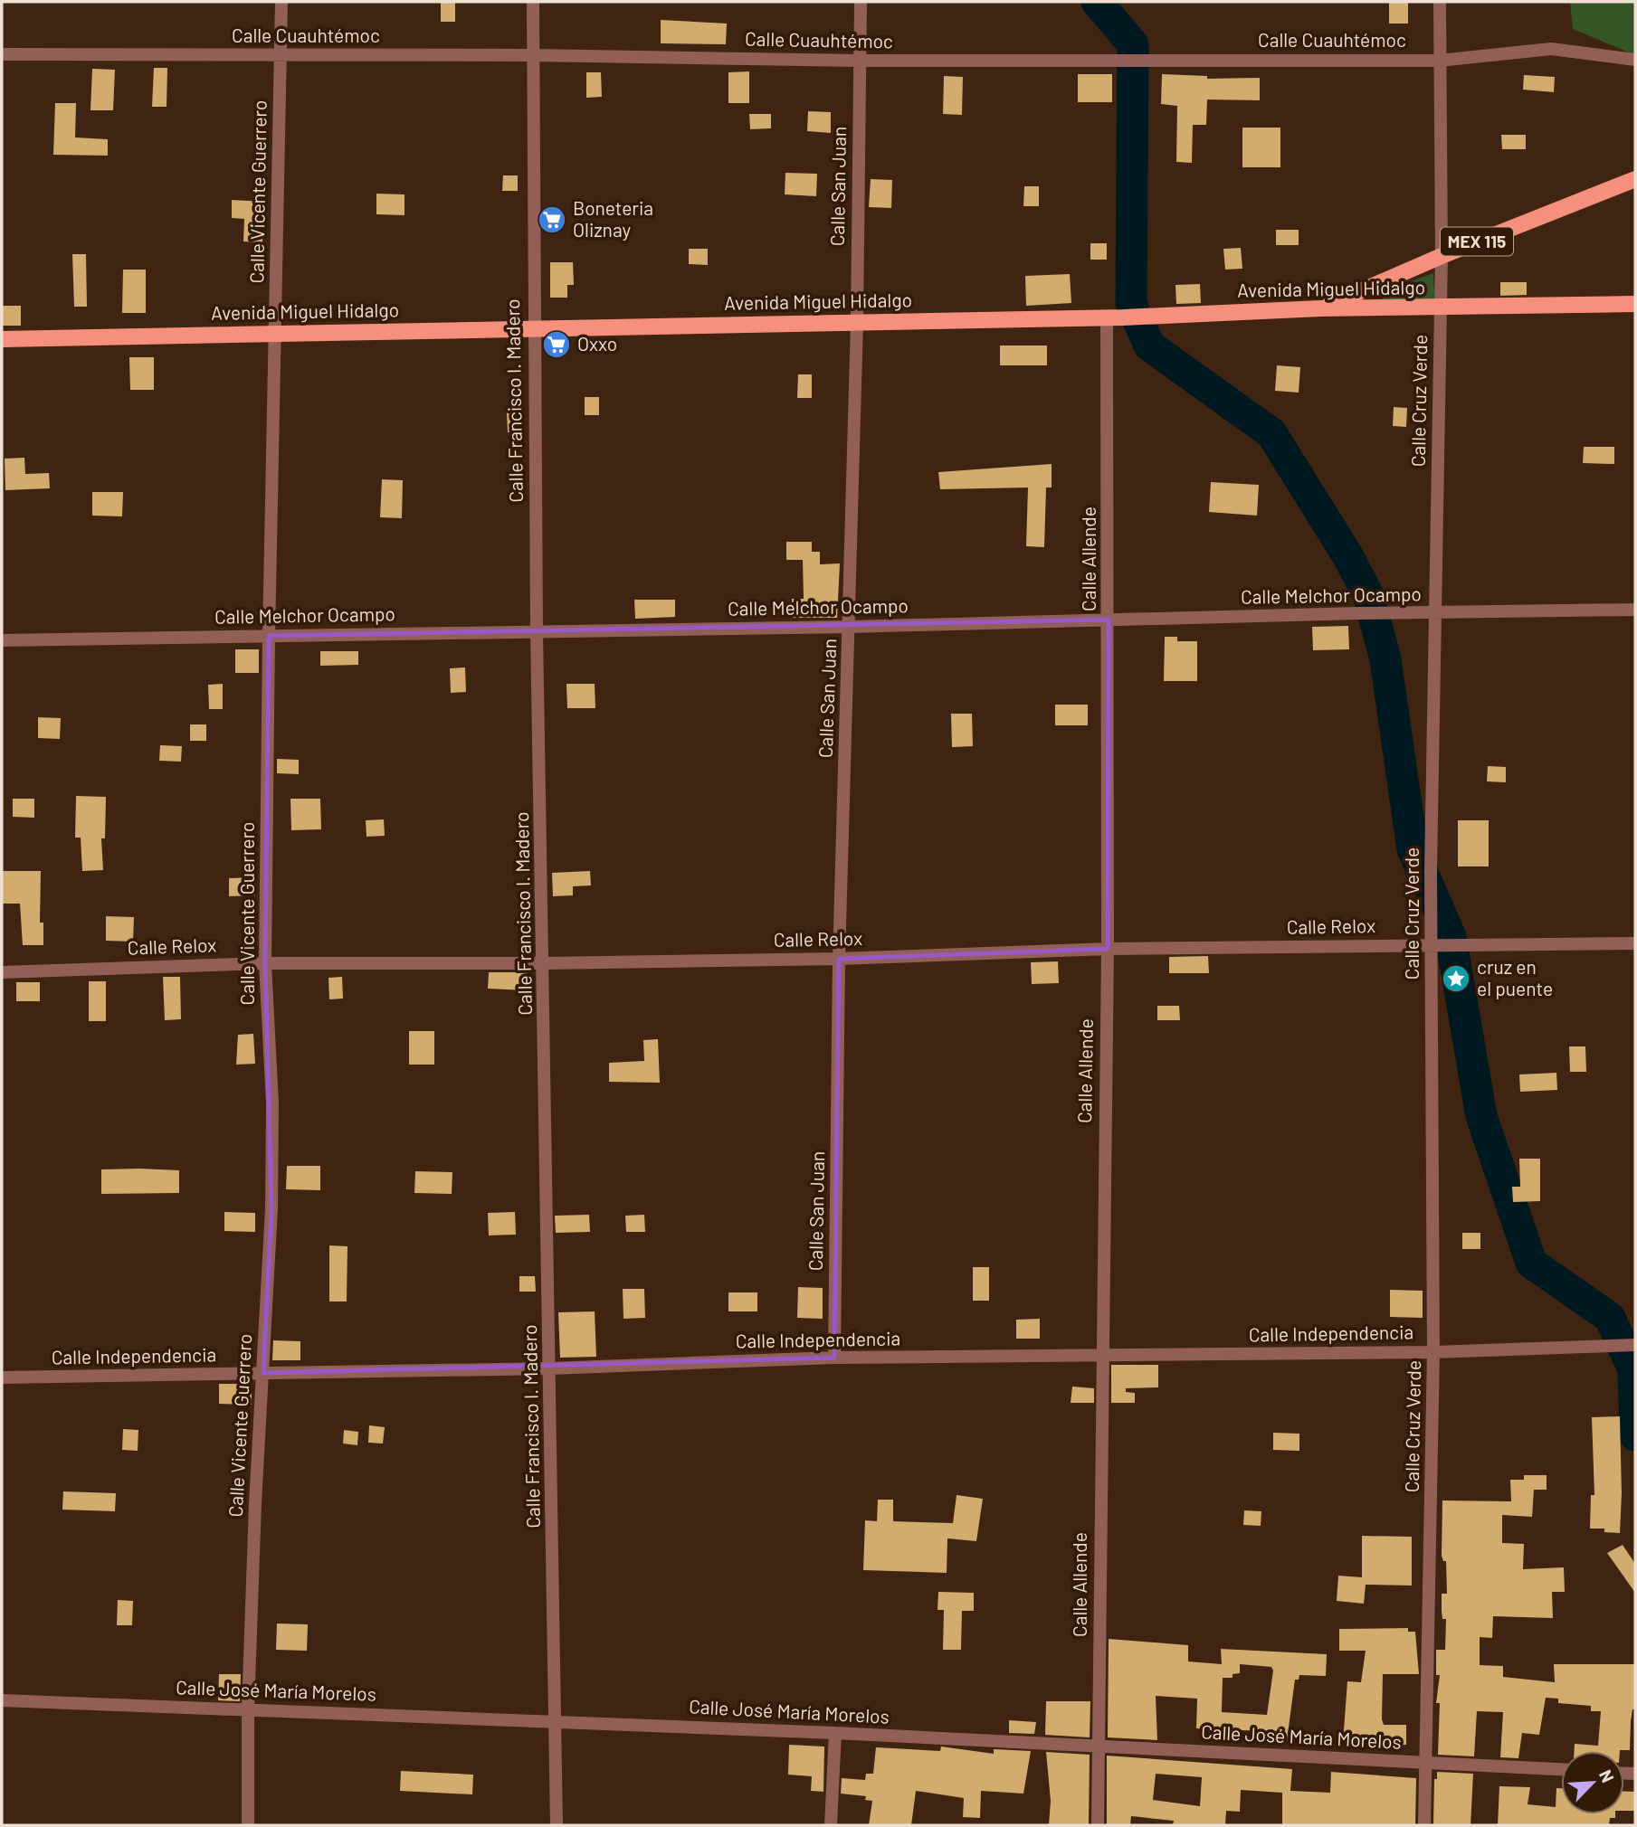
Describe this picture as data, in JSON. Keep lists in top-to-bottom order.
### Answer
{
  "streets": {
    "main road": ["MEX 115", "Avenida Miguel Hidalgo"],
    "street": [
      "Calle Cuauhtémoc",
      "Calle San Juan",
      "Calle Vicente Guerrero",
      "Calle Francisco I. Madero",
      "Calle Cruz Verde",
      "Calle Allende",
      "Calle Melchor Ocampo",
      "Calle Relox",
      "Calle Independencia",
      "Calle José María Morelos"
    ]
  },
  "crossings": [
    ["Calle Cuauhtémoc", "Calle San Juan"],
    ["Calle Cuauhtémoc", "Calle Vicente Guerrero"],
    ["Calle Cuauhtémoc", "Calle Francisco I. Madero"],
    ["Calle Cuauhtémoc", "Calle Cruz Verde"],
    ["Calle San Juan", "Avenida Miguel Hidalgo"],
    ["Calle San Juan", "Calle Melchor Ocampo"],
    ["Calle San Juan", "Calle Relox"],
    ["Calle San Juan", "Calle Independencia"],
    ["Calle Vicente Guerrero", "Avenida Miguel Hidalgo"],
    ["Calle Vicente Guerrero", "Calle Melchor Ocampo"],
    ["Calle Vicente Guerrero", "Calle Relox"],
    ["Calle Vicente Guerrero", "Calle Independencia"],
    ["Calle Vicente Guerrero", "Calle José María Morelos"],
    ["MEX 115", "Avenida Miguel Hidalgo"],
    ["MEX 115", "Calle Cruz Verde"],
    ["Avenida Miguel Hidalgo", "Calle Francisco I. Madero"],
    ["Avenida Miguel Hidalgo", "Calle Cruz Verde"],
    ["Avenida Miguel Hidalgo", "Calle Allende"],
    ["Calle Francisco I. Madero", "Calle Melchor Ocampo"],
    ["Calle Francisco I. Madero", "Calle Relox"],
    ["Calle Francisco I. Madero", "Calle Independencia"],
    ["Calle Francisco I. Madero", "Calle José María Morelos"],
    ["Calle Cruz Verde", "Calle Melchor Ocampo"],
    ["Calle Cruz Verde", "Calle Relox"],
    ["Calle Cruz Verde", "Calle Independencia"],
    ["Calle Cruz Verde", "Calle José María Morelos"],
    ["Calle Allende", "Calle Melchor Ocampo"],
    ["Calle Allende", "Calle Relox"],
    ["Calle Allende", "Calle Independencia"],
    ["Calle Allende", "Calle José María Morelos"]
  ],
  "places": {
    "supermarket": ["Boneteria Oliznay", "Oxxo"],
    "place": ["cruz en el puente"]
  },
  "north": "top right"
}
